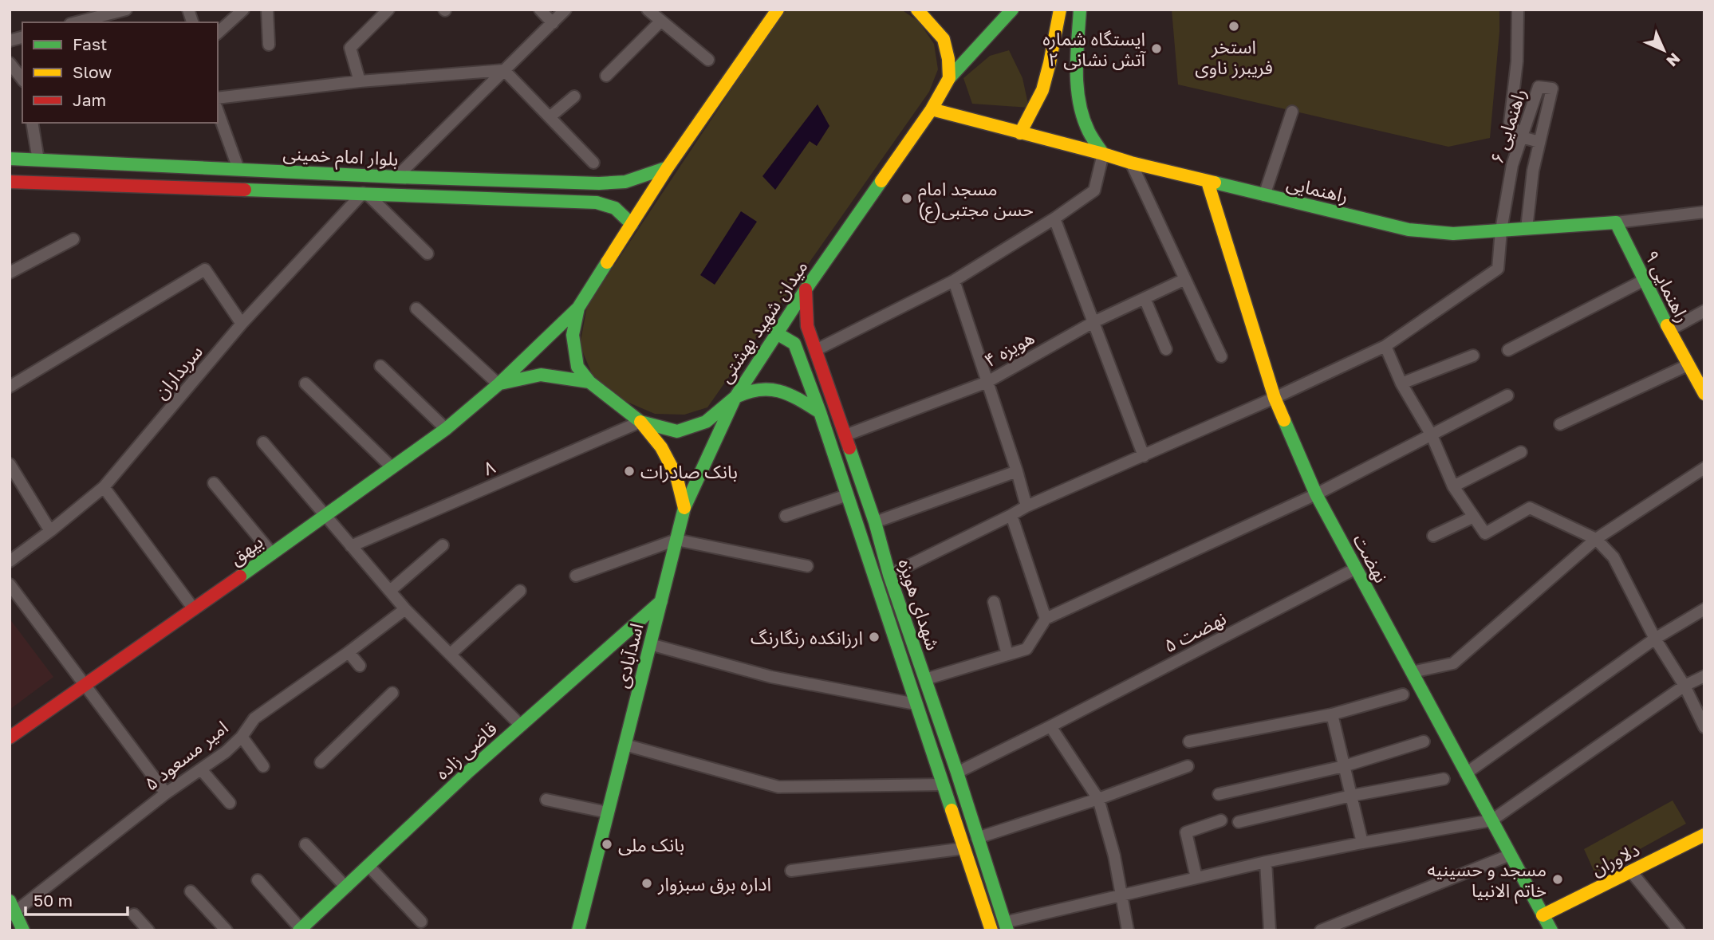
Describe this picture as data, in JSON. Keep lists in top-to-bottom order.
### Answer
{
  "streets": {
    "main road": [
      "بلوار امام خمینی",
      "راهنمایی",
      "راهنمایی ۹",
      "میدان شهید بهشتی",
      "بیهق",
      "نهضت",
      "شهدای هویزه",
      "اسدآبادی",
      "قاضی زاده",
      "دلاوران"
    ],
    "street": [
      "راهنمایی ۶",
      "هویزه ۴",
      "سربداران",
      "۸",
      "نهضت ۵",
      "امیر مسعود ۵"
    ]
  },
  "crossings": [
    ["راهنمایی ۶", "راهنمایی"],
    ["بلوار امام خمینی", "میدان شهید بهشتی"],
    ["بلوار امام خمینی", "سربداران"],
    ["راهنمایی", "راهنمایی ۹"],
    ["راهنمایی", "میدان شهید بهشتی"],
    ["راهنمایی", "نهضت"],
    ["میدان شهید بهشتی", "۸"],
    ["میدان شهید بهشتی", "بیهق"],
    ["میدان شهید بهشتی", "شهدای هویزه"],
    ["میدان شهید بهشتی", "اسدآبادی"],
    ["هویزه ۴", "شهدای هویزه"],
    ["نهضت", "نهضت ۵"],
    ["نهضت", "دلاوران"],
    ["شهدای هویزه", "نهضت ۵"],
    ["اسدآبادی", "قاضی زاده"]
  ],
  "places": [
    "استخر فریبرز ناوی",
    "ایستگاه شماره ۲ آتش نشانی",
    "مسجد امام حسن مجتبی(ع)",
    "بانک صادرات",
    "ارزانکده رنگارنگ",
    "بانک ملی",
    "مسجد و حسینیه خاتم الانبیا",
    "اداره برق سبزوار"
  ],
  "legend": ["Fast", "Slow", "Jam"],
  "scale_bar": "50 m",
  "north": "bottom right"
}
